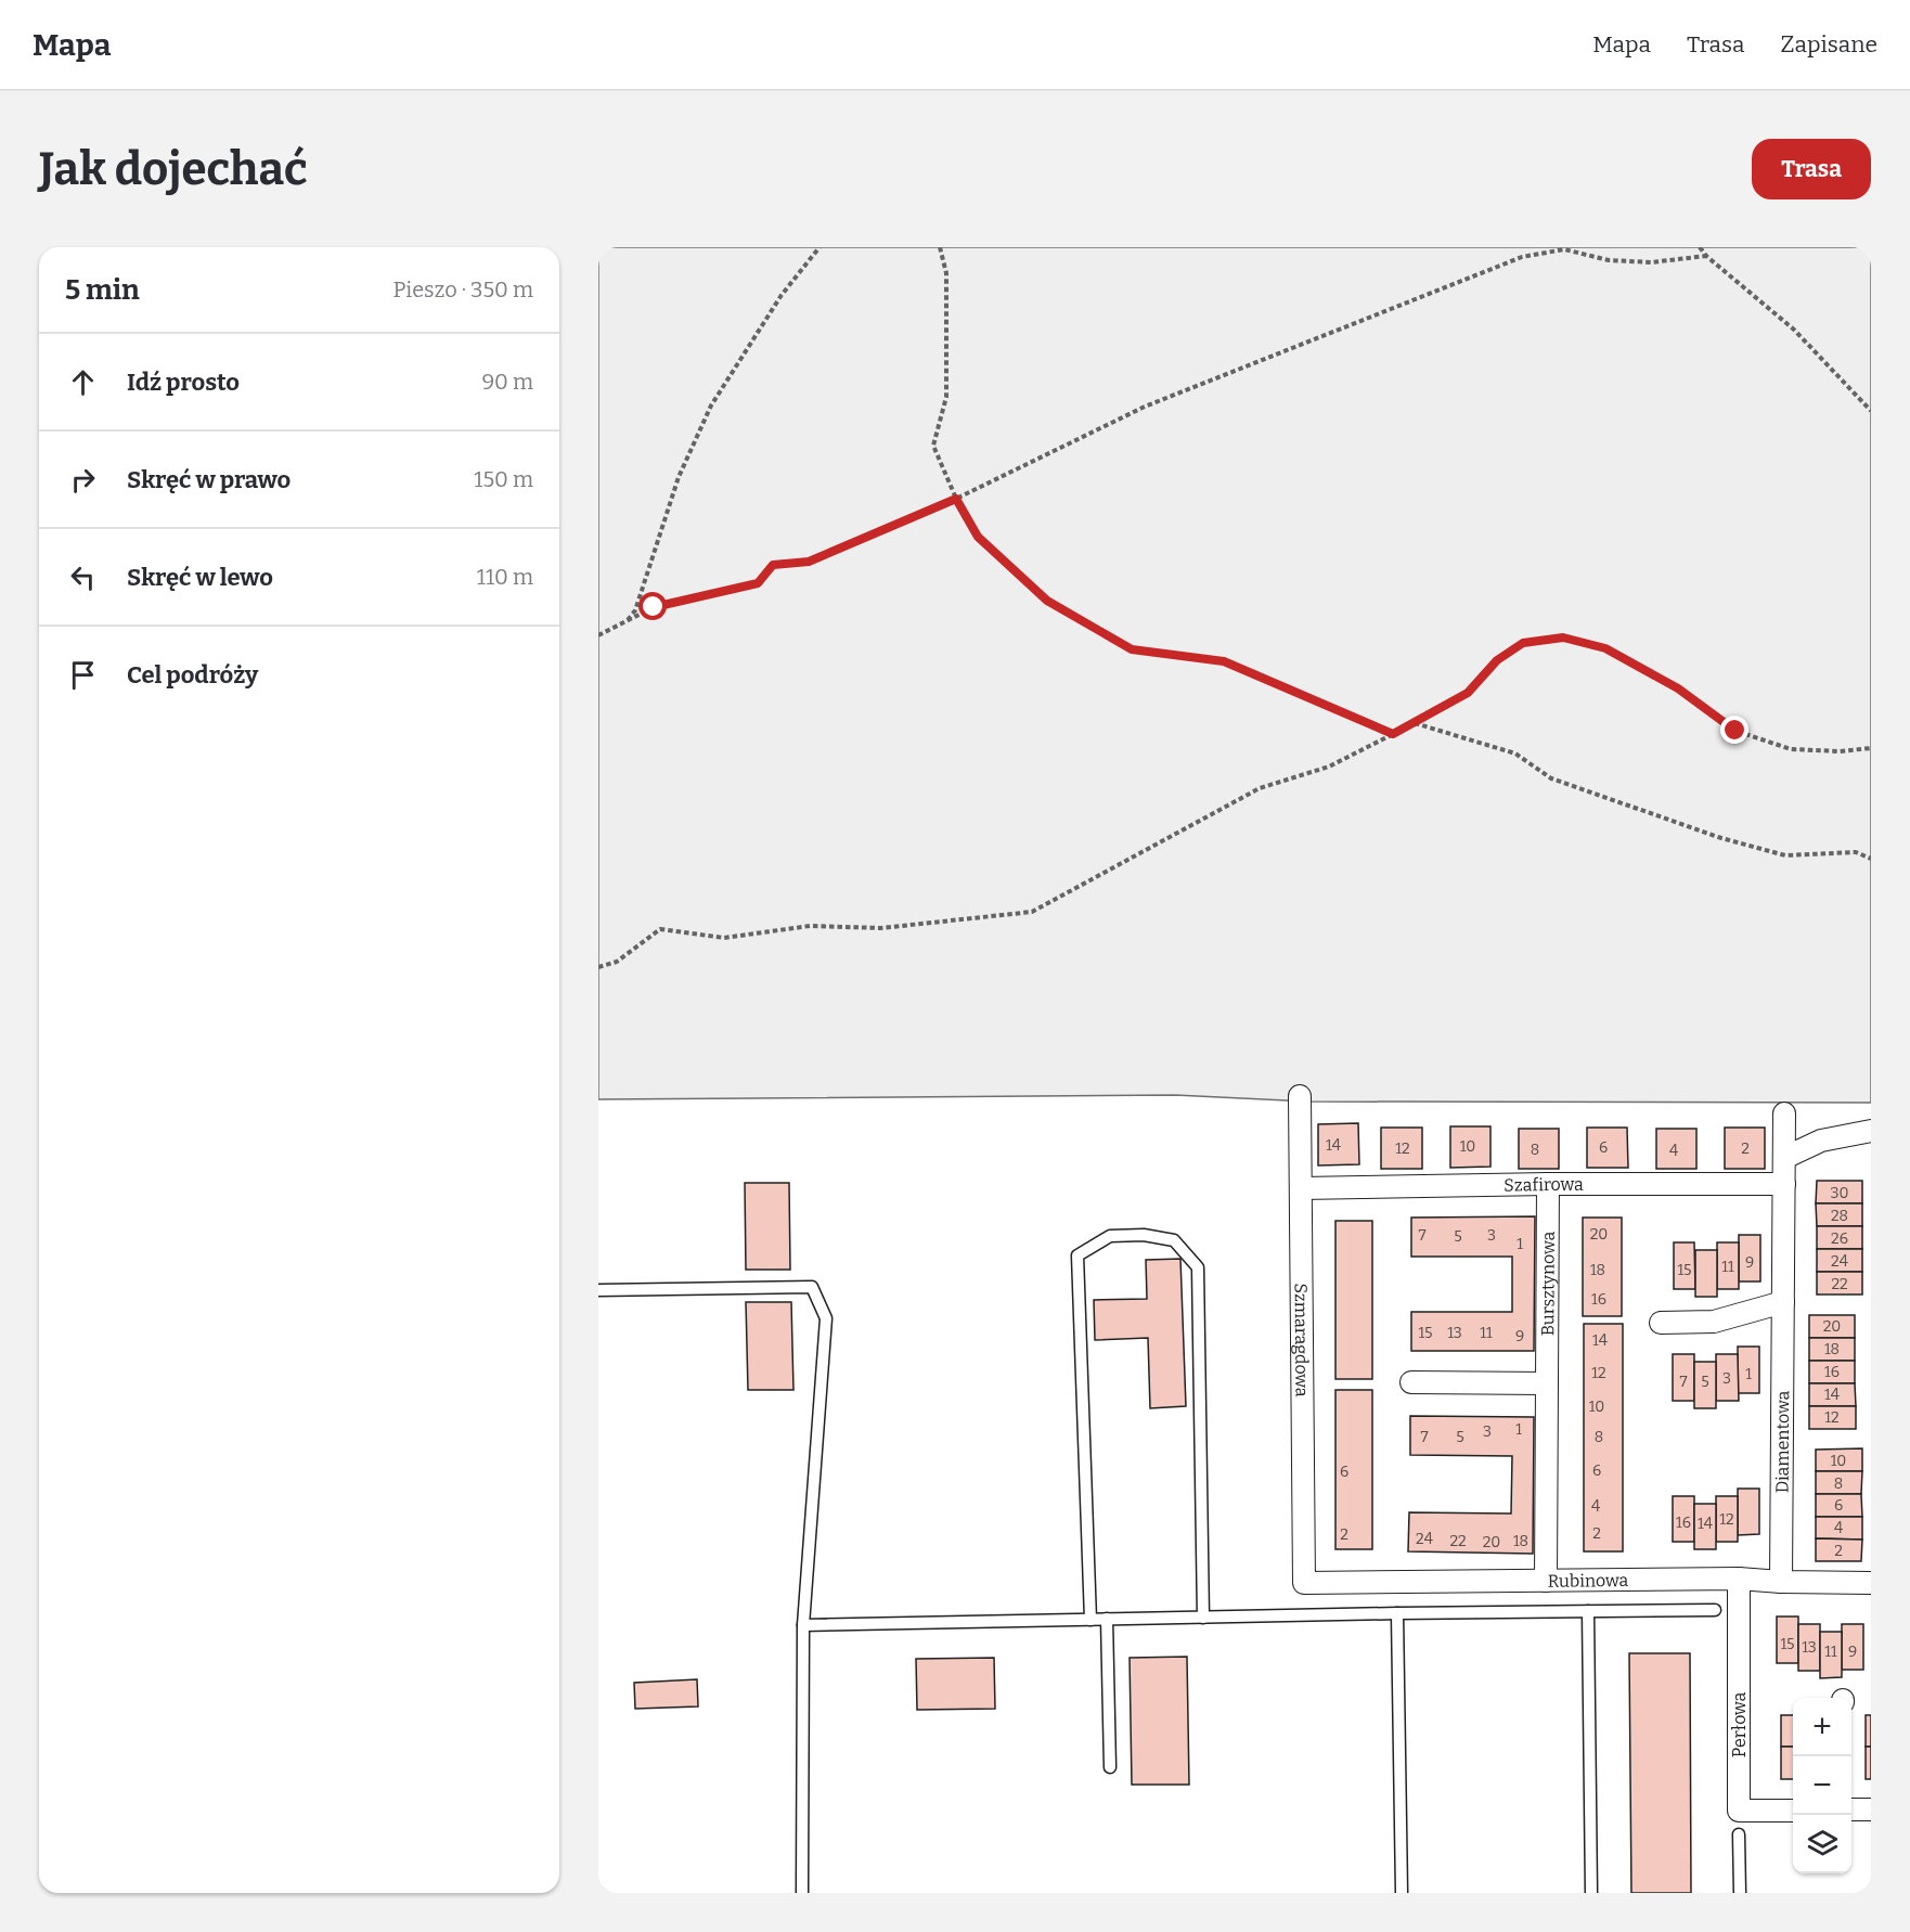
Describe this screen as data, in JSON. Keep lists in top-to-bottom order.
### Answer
{
  "streets": {
    "street": [
      "Szafirowa",
      "Bursztynowa",
      "Szmaragdowa",
      "Diamentowa",
      "Rubinowa",
      "Perłowa"
    ]
  },
  "crossings": [
    ["Szafirowa", "Bursztynowa"],
    ["Szafirowa", "Szmaragdowa"],
    ["Szafirowa", "Diamentowa"],
    ["Bursztynowa", "Rubinowa"],
    ["Szmaragdowa", "Rubinowa"],
    ["Diamentowa", "Rubinowa"],
    ["Rubinowa", "Perłowa"]
  ],
  "house_numbers": [
    "14",
    "10",
    "6",
    "12",
    "2",
    "8",
    "4",
    "30",
    "28",
    "20",
    "7",
    "3",
    "5",
    "26",
    "1",
    "24",
    "9",
    "11",
    "18",
    "15",
    "22",
    "16",
    "20",
    "15",
    "13",
    "11",
    "9",
    "14",
    "18",
    "16",
    "12",
    "1",
    "3",
    "7",
    "5",
    "14",
    "10",
    "12",
    "1",
    "3",
    "7",
    "5",
    "8",
    "10",
    "6",
    "6",
    "8",
    "6",
    "4",
    "12",
    "16",
    "14",
    "4",
    "2",
    "2",
    "24",
    "22",
    "18",
    "20",
    "2",
    "15",
    "13",
    "11",
    "9"
  ],
  "page": {
    "header": "Mapa",
    "nav": ["Mapa", "Trasa", "Zapisane"],
    "buttons": "Trasa",
    "title": "Jak dojechać",
    "heading": ["5 min", "Pieszo · 350 m"],
    "list": [
      ["Idź prosto", "90 m"],
      ["Skręć w prawo", "150 m"],
      ["Skręć w lewo", "110 m"],
      "Cel podróży"
    ],
    "map_buttons": ["+", "−"]
  }
}
